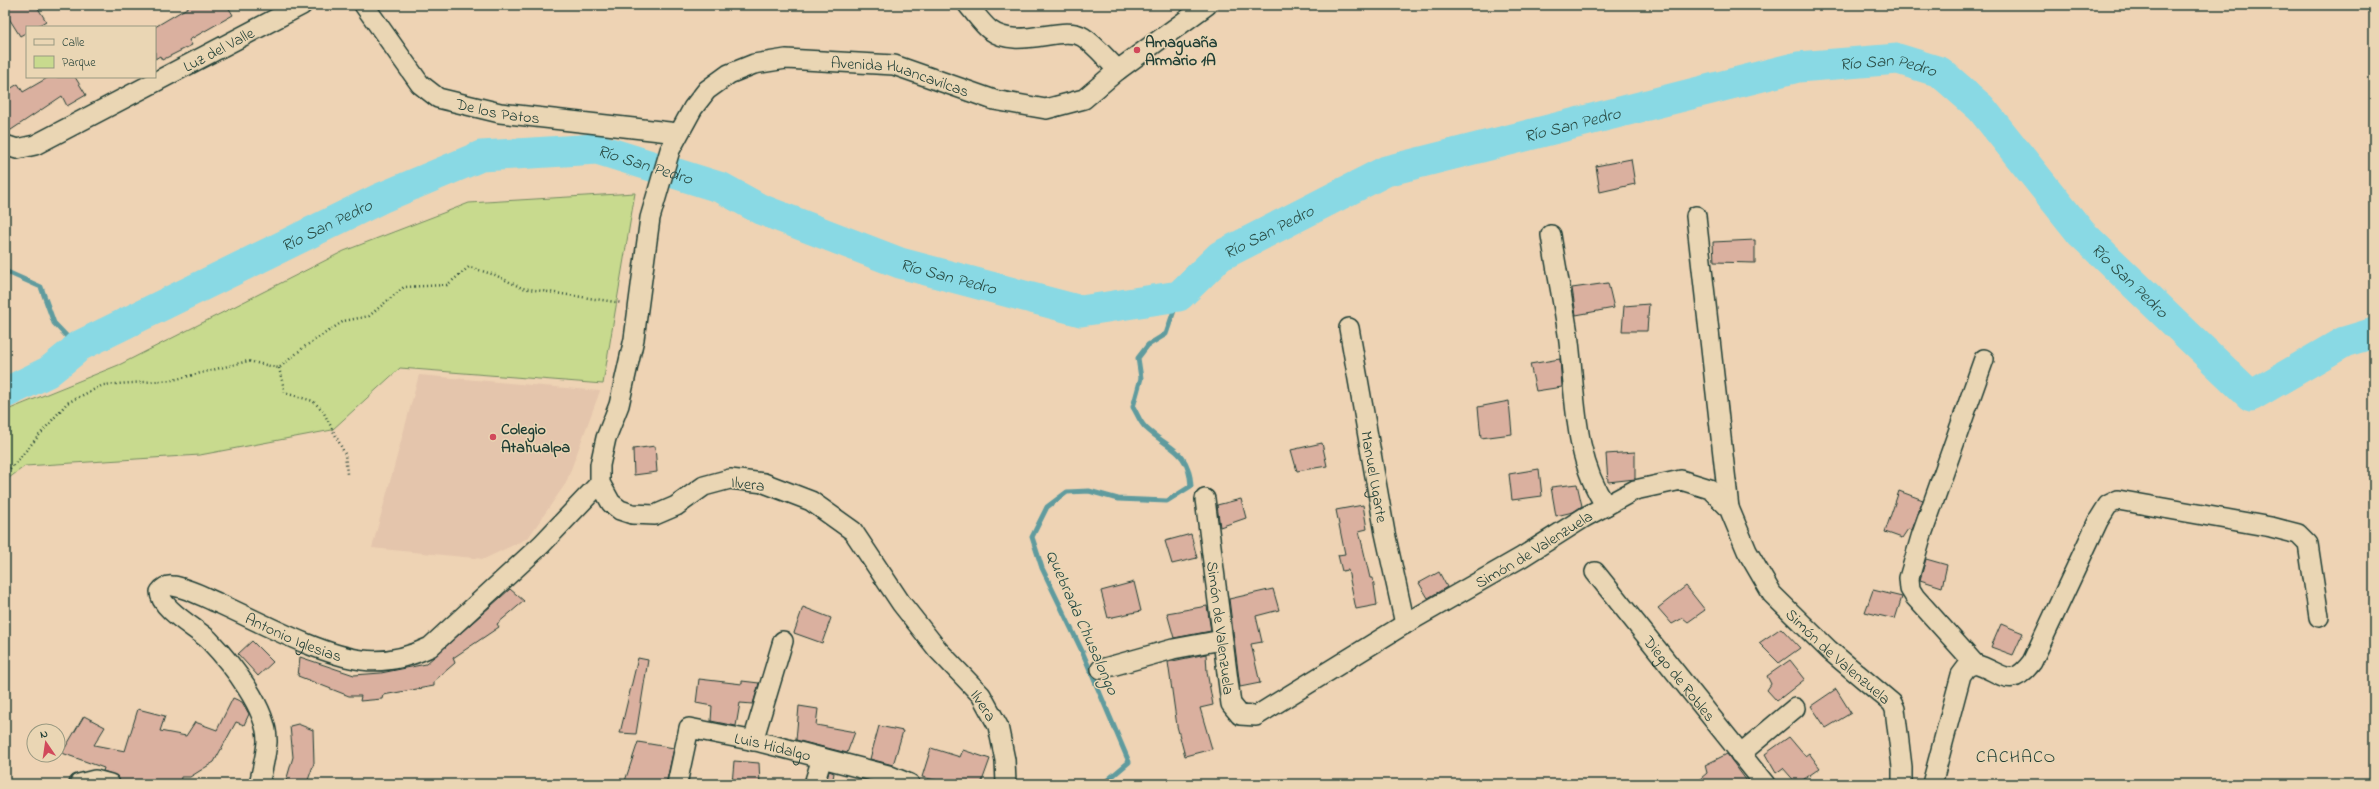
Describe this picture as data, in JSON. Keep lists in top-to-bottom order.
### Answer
{
  "streets": {
    "street": [
      "Luz del Valle",
      "Avenida Huancavilcas",
      "De los Patos",
      "Manuel Ugarte",
      "Ilvera",
      "Simón de Valenzuela",
      "Antonio Iglesias",
      "Diego de Robles",
      "Luis Hidalgo"
    ]
  },
  "crossings": [
    ["Avenida Huancavilcas", "De los Patos"],
    ["Manuel Ugarte", "Simón de Valenzuela"],
    ["Ilvera", "Antonio Iglesias"]
  ],
  "districts": ["CACHACO"],
  "water": ["Río San Pedro", "Quebrada Chusalongo"],
  "places": ["Amaguaña Armario 1A", "Colegio Atahualpa"],
  "legend": ["Calle", "Parque"],
  "north": "top"
}
